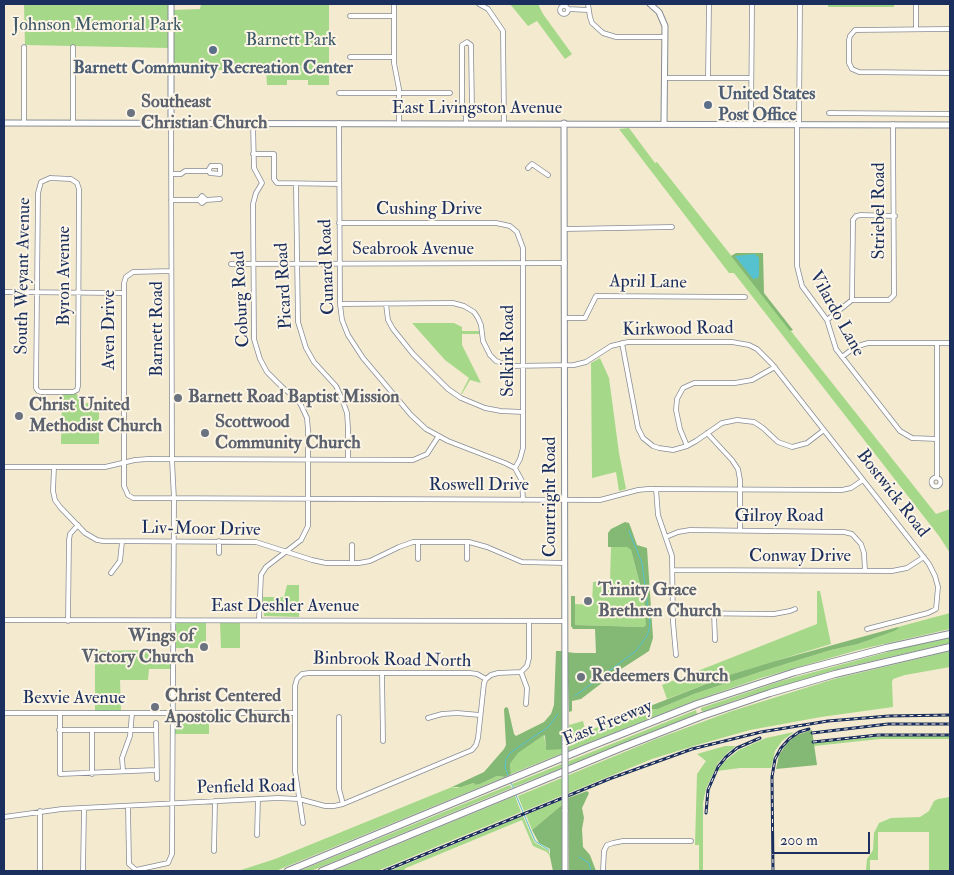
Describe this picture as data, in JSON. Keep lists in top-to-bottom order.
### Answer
{
  "streets": {
    "highway": ["East Freeway"],
    "street": [
      "East Livingston Avenue",
      "Cushing Drive",
      "Striebel Road",
      "Seabrook Avenue",
      "Cunard Road",
      "South Weyant Avenue",
      "Byron Avenue",
      "April Lane",
      "Picard Road",
      "Coburg Road",
      "Vilardo Lane",
      "Barnett Road",
      "Aven Drive",
      "Kirkwood Road",
      "Selkirk Road",
      "Roswell Drive",
      "Bostwick Road",
      "Courtright Road",
      "Gilroy Road",
      "Liv-Moor Drive",
      "Conway Drive",
      "East Deshler Avenue",
      "Binbrook Road North",
      "Bexvie Avenue",
      "Penfield Road"
    ]
  },
  "crossings": [
    ["East Livingston Avenue", "Striebel Road"],
    ["East Livingston Avenue", "Cunard Road"],
    ["East Livingston Avenue", "Coburg Road"],
    ["East Livingston Avenue", "Vilardo Lane"],
    ["East Livingston Avenue", "Barnett Road"],
    ["East Livingston Avenue", "Courtright Road"],
    ["Cushing Drive", "Cunard Road"],
    ["Cushing Drive", "Selkirk Road"],
    ["Seabrook Avenue", "Cunard Road"],
    ["Seabrook Avenue", "Picard Road"],
    ["Seabrook Avenue", "Coburg Road"],
    ["Seabrook Avenue", "Selkirk Road"],
    ["Seabrook Avenue", "Courtright Road"],
    ["Cunard Road", "Kirkwood Road"],
    ["Cunard Road", "Selkirk Road"],
    ["South Weyant Avenue", "Byron Avenue"],
    ["April Lane", "Courtright Road"],
    ["Coburg Road", "Roswell Drive"],
    ["Coburg Road", "Liv-Moor Drive"],
    ["Coburg Road", "East Deshler Avenue"],
    ["Barnett Road", "Aven Drive"],
    ["Barnett Road", "Roswell Drive"],
    ["Barnett Road", "Liv-Moor Drive"],
    ["Barnett Road", "East Deshler Avenue"],
    ["Barnett Road", "Bexvie Avenue"],
    ["Barnett Road", "Penfield Road"],
    ["Aven Drive", "Roswell Drive"],
    ["Kirkwood Road", "Selkirk Road"],
    ["Kirkwood Road", "Bostwick Road"],
    ["Kirkwood Road", "Courtright Road"],
    ["Roswell Drive", "Bostwick Road"],
    ["Roswell Drive", "Courtright Road"],
    ["Bostwick Road", "Conway Drive"],
    ["Courtright Road", "Liv-Moor Drive"],
    ["Courtright Road", "East Deshler Avenue"],
    ["Gilroy Road", "Conway Drive"],
    ["Binbrook Road North", "Bexvie Avenue"]
  ],
  "parks": ["Johnson Memorial Park", "Barnett Park"],
  "places": [
    "Barnett Community Recreation Center",
    "United States Post Office",
    "Southeast Christian Church",
    "Barnett Road Baptist Mission",
    "Christ United Methodist Church",
    "Scottwood Community Church",
    "Trinity Grace Brethren Church",
    "Wings of Victory Church",
    "Redeemers Church",
    "Christ Centered Apostolic Church"
  ],
  "scale_bar": "200 m"
}
